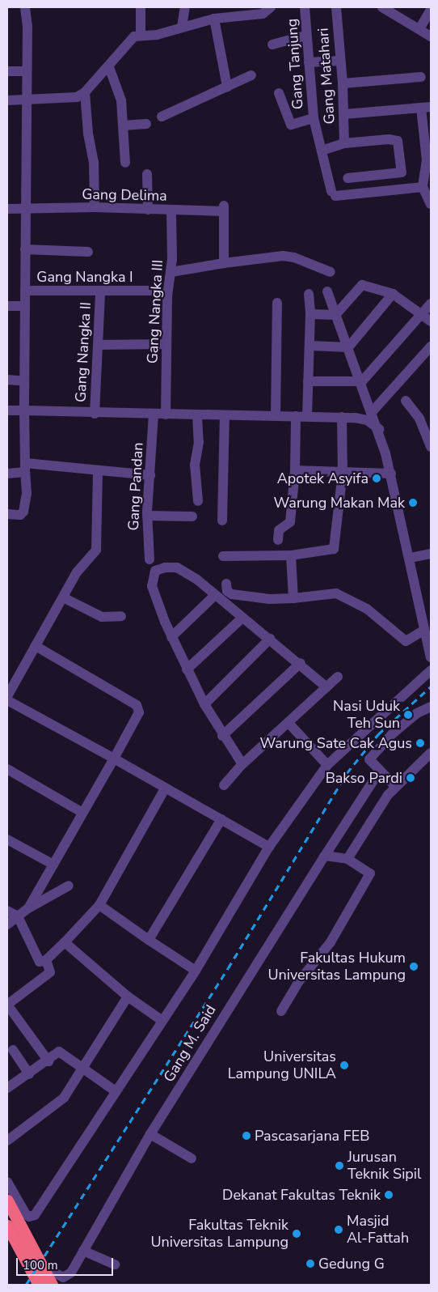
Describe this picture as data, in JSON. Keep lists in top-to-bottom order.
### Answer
{
  "streets": {
    "street": [
      "Gang Tanjung",
      "Gang Matahari",
      "Gang Delima",
      "Gang Nangka I",
      "Gang Nangka III",
      "Gang Nangka II",
      "Gang Pandan",
      "Gang M. Said"
    ]
  },
  "crossings": [
    ["Gang Delima", "Gang Nangka III"],
    ["Gang Nangka I", "Gang Nangka III"],
    ["Gang Nangka I", "Gang Nangka II"]
  ],
  "places": [
    "Apotek Asyifa",
    "Warung Makan Mak",
    "Nasi Uduk Teh Sun",
    "Warung Sate Cak Agus",
    "Bakso Pardi",
    "Fakultas Hukum Universitas Lampung",
    "Universitas Lampung UNILA",
    "Pascasarjana FEB",
    "Jurusan Teknik Sipil",
    "Dekanat Fakultas Teknik",
    "Masjid Al-Fattah",
    "Fakultas Teknik Universitas Lampung",
    "Gedung G"
  ],
  "scale_bar": "100 m"
}
